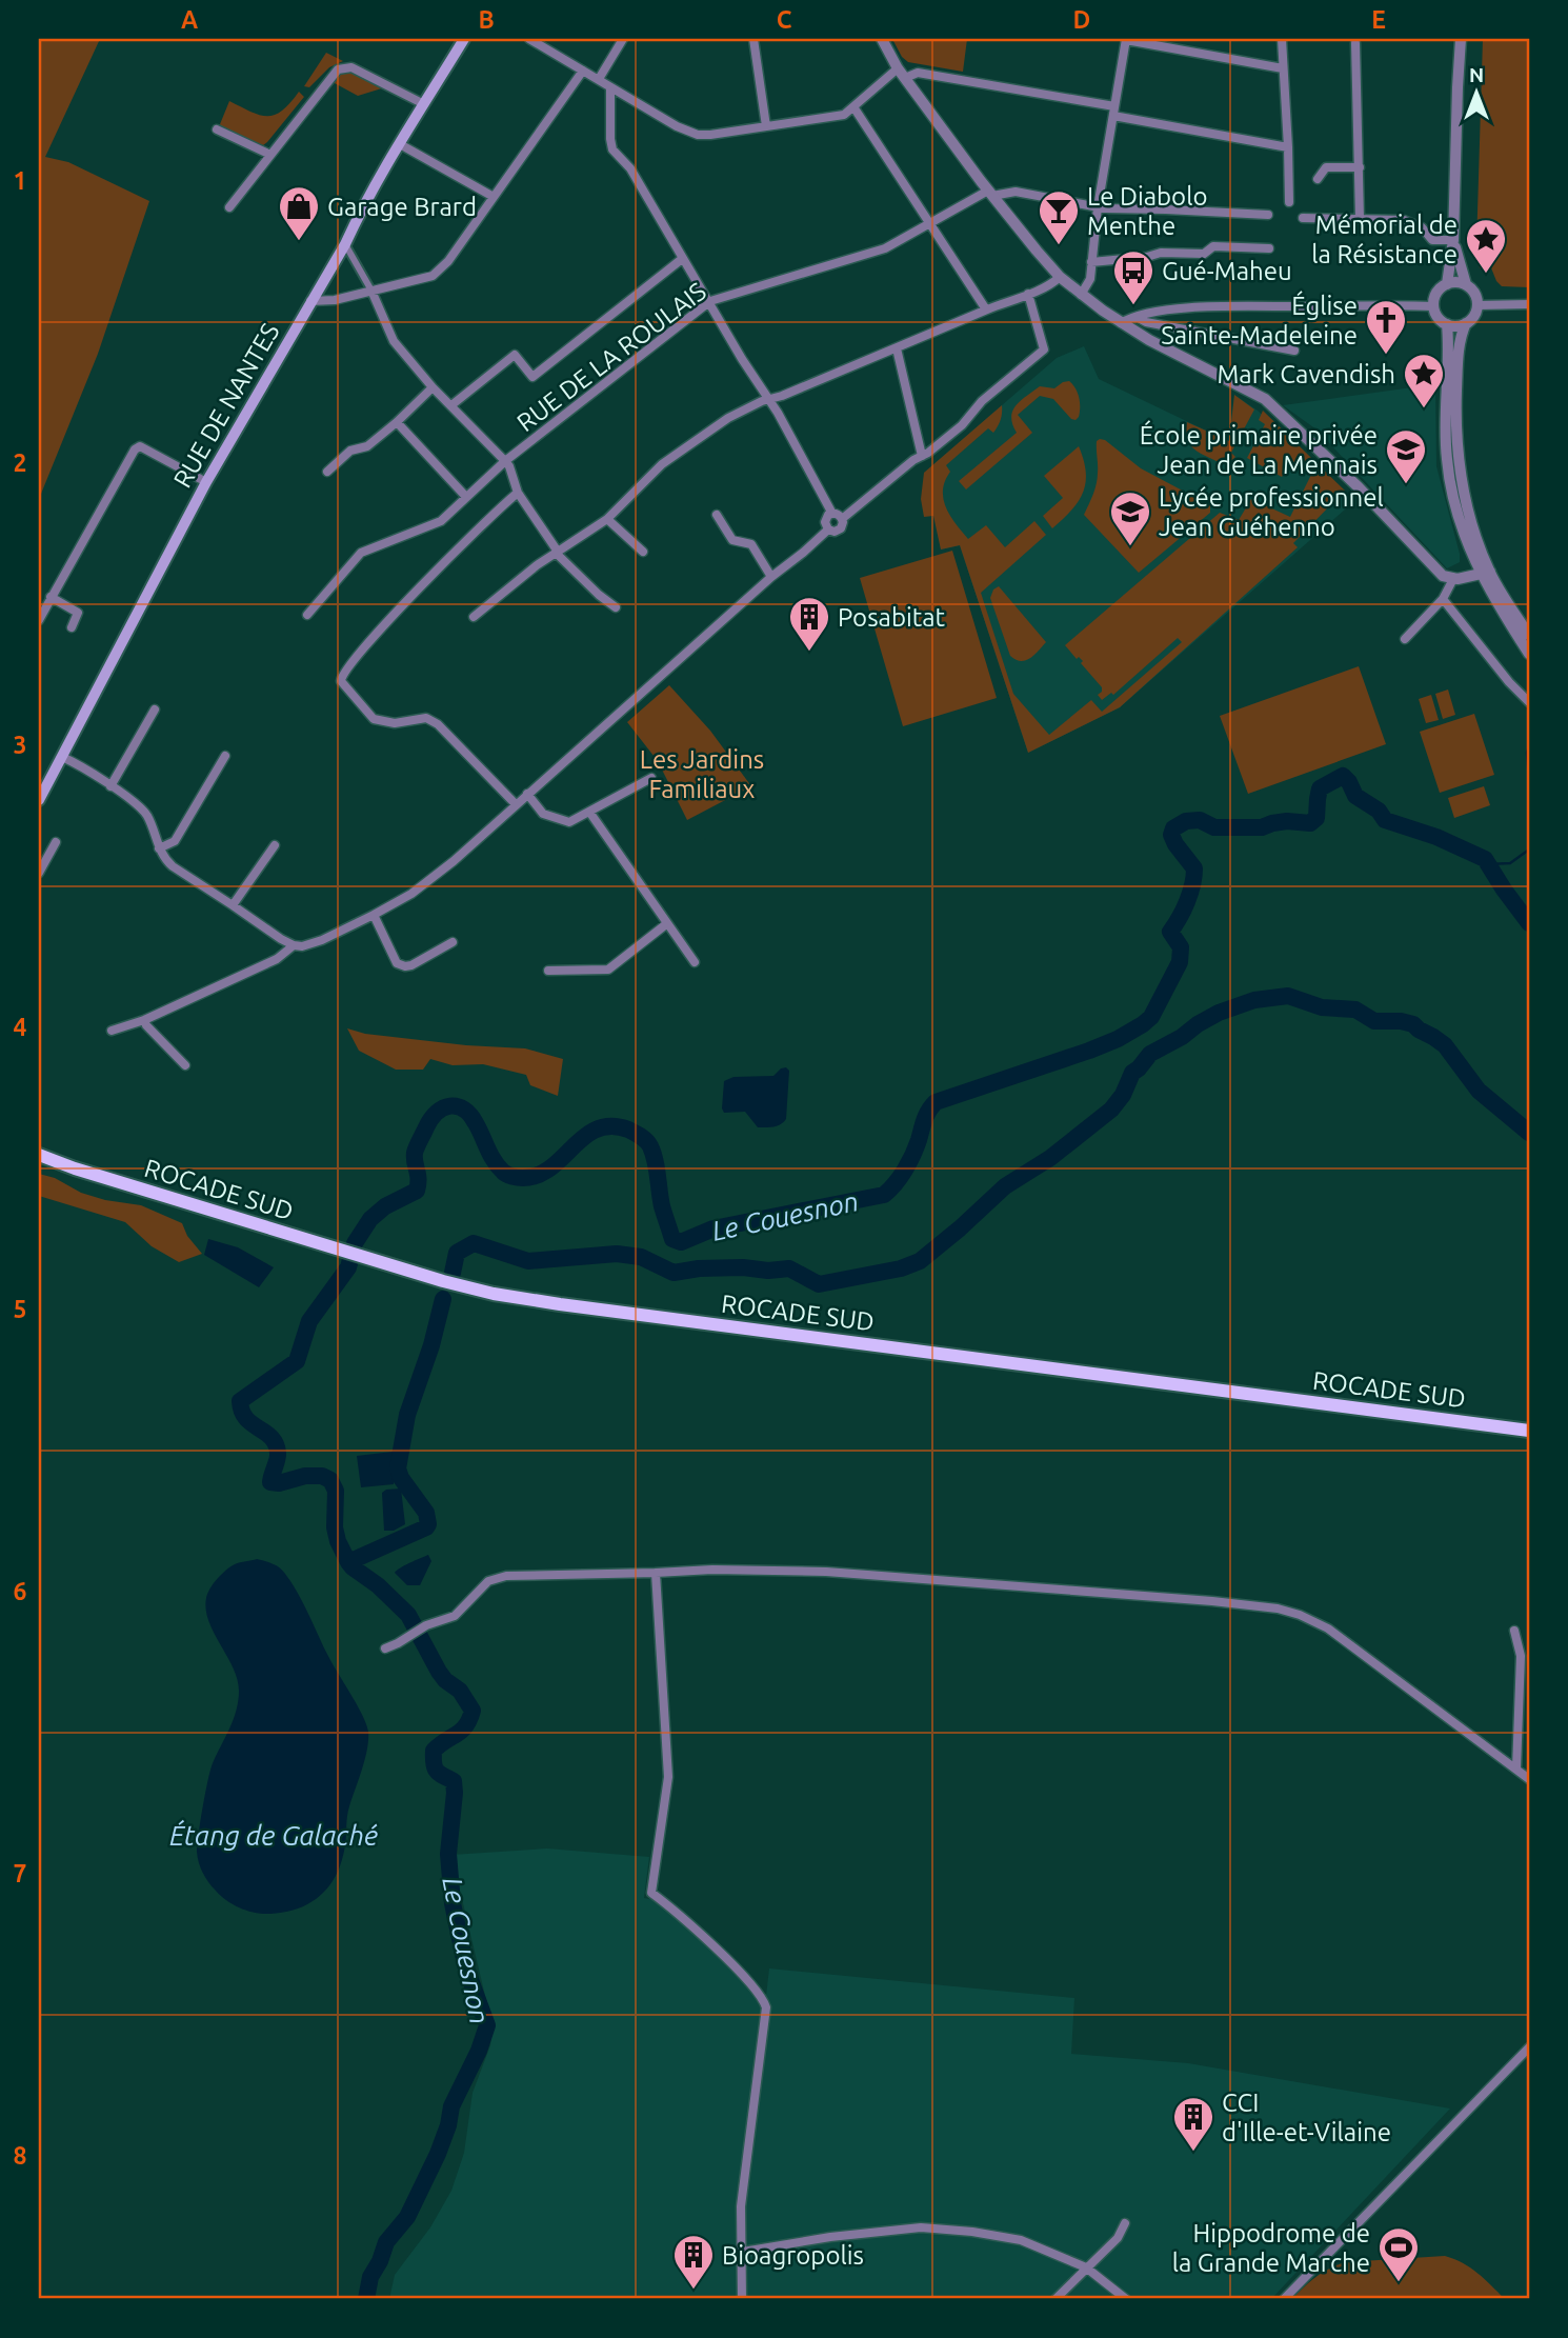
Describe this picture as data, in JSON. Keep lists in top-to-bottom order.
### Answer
{
  "streets": {
    "main road": ["RUE DE NANTES", "ROCADE SUD"],
    "street": ["RUE DE LA ROULAIS"]
  },
  "water": ["Le Couesnon", "Étang de Galaché"],
  "parks": ["Les Jardins Familiaux"],
  "places": {
    "shop": ["Garage Brard"],
    "bar": ["Le Diabolo Menthe"],
    "place": ["Mémorial de la Résistance", "Mark Cavendish"],
    "bus stop": ["Gué-Maheu"],
    "church": ["Église Sainte-Madeleine"],
    "school or university": ["École primaire privée Jean de La Mennais", "Lycée professionnel Jean Guéhenno"],
    "building": ["Posabitat", "CCI d'Ille-et-Vilaine", "Bioagropolis"],
    "sports": ["Hippodrome de la Grande Marche"]
  },
  "north": "top",
  "grid": {
    "columns": [
      "A",
      "B",
      "C",
      "D",
      "E"
    ],
    "rows": [
      "1",
      "2",
      "3",
      "4",
      "5",
      "6",
      "7",
      "8"
    ]
  }
}
